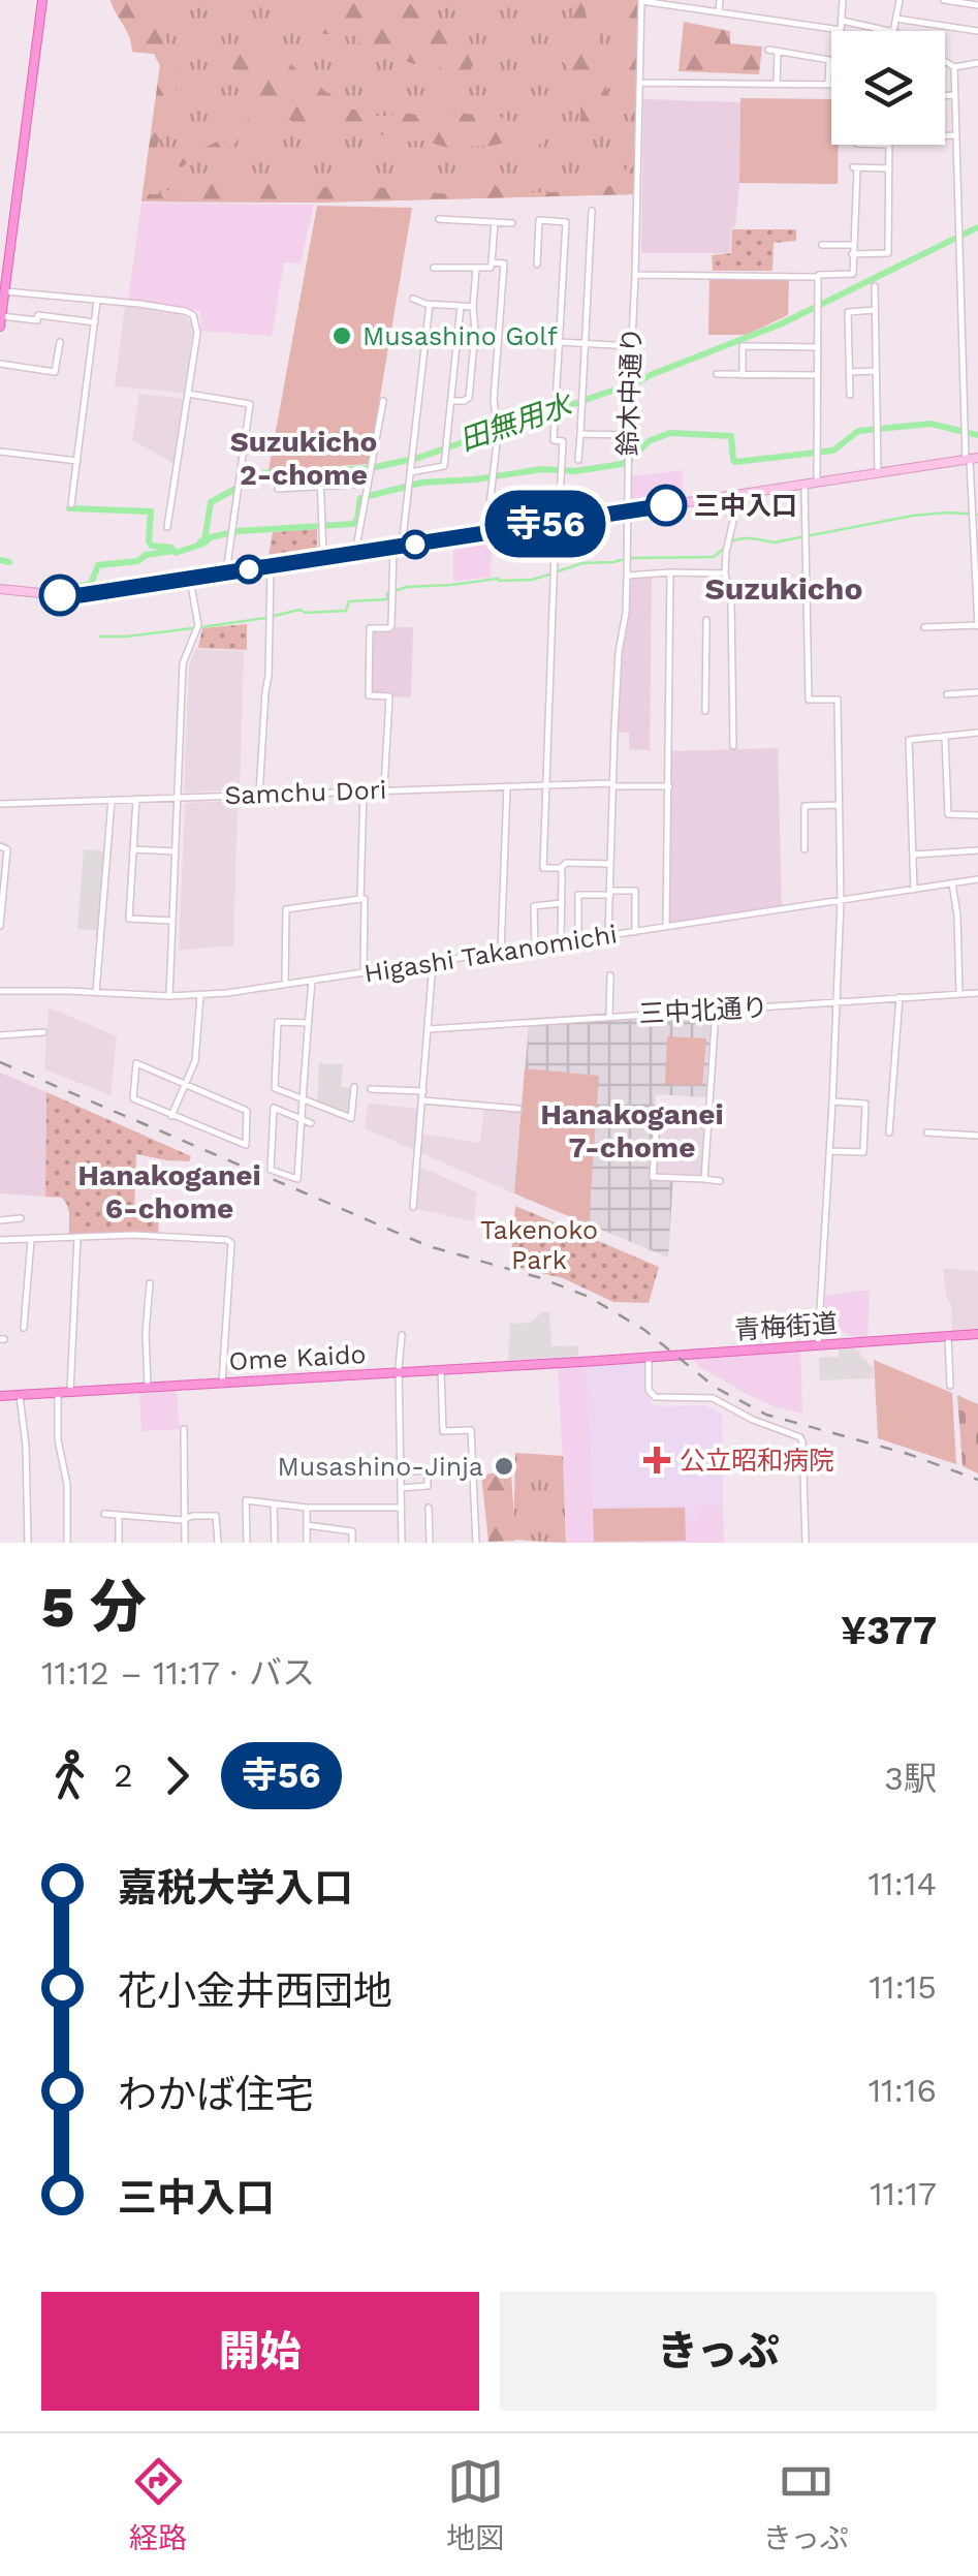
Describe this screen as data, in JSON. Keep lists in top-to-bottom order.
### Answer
{
  "streets": {
    "main road": ["青梅街道", "Ome Kaido"],
    "street": [
      "鈴木中通り",
      "Samchu Dori",
      "Higashi Takanomichi",
      "三中北通り"
    ]
  },
  "crossings": [
    ["鈴木中通り", "Samchu Dori"],
    ["鈴木中通り", "Higashi Takanomichi"],
    ["青梅街道", "Ome Kaido"]
  ],
  "districts": [
    "Suzukicho 2-chome",
    "Suzukicho",
    "Hanakoganei 7-chome",
    "Hanakoganei 6-chome"
  ],
  "water": ["田無用水"],
  "parks": ["Takenoko Park"],
  "places": {
    "other": ["Musashino Golf", "三中入口", "Musashino-Jinja"],
    "health": ["公立昭和病院"]
  },
  "lines": ["bus line 寺56"],
  "page": {
    "on_map": "寺56",
    "heading": ["5 分", "11:12 – 11:17 · バス", "¥377"],
    "legs": ["2", "寺56", "3駅"],
    "list": [
      {
        "name": "嘉税大学入口",
        "value": "11:14"
      },
      {
        "name": "花小金井西団地",
        "value": "11:15"
      },
      {
        "name": "わかば住宅",
        "value": "11:16"
      },
      {
        "name": "三中入口",
        "value": "11:17"
      }
    ],
    "buttons": ["開始", "きっぷ"],
    "tabs": ["経路", "地図", "きっぷ"]
  }
}
